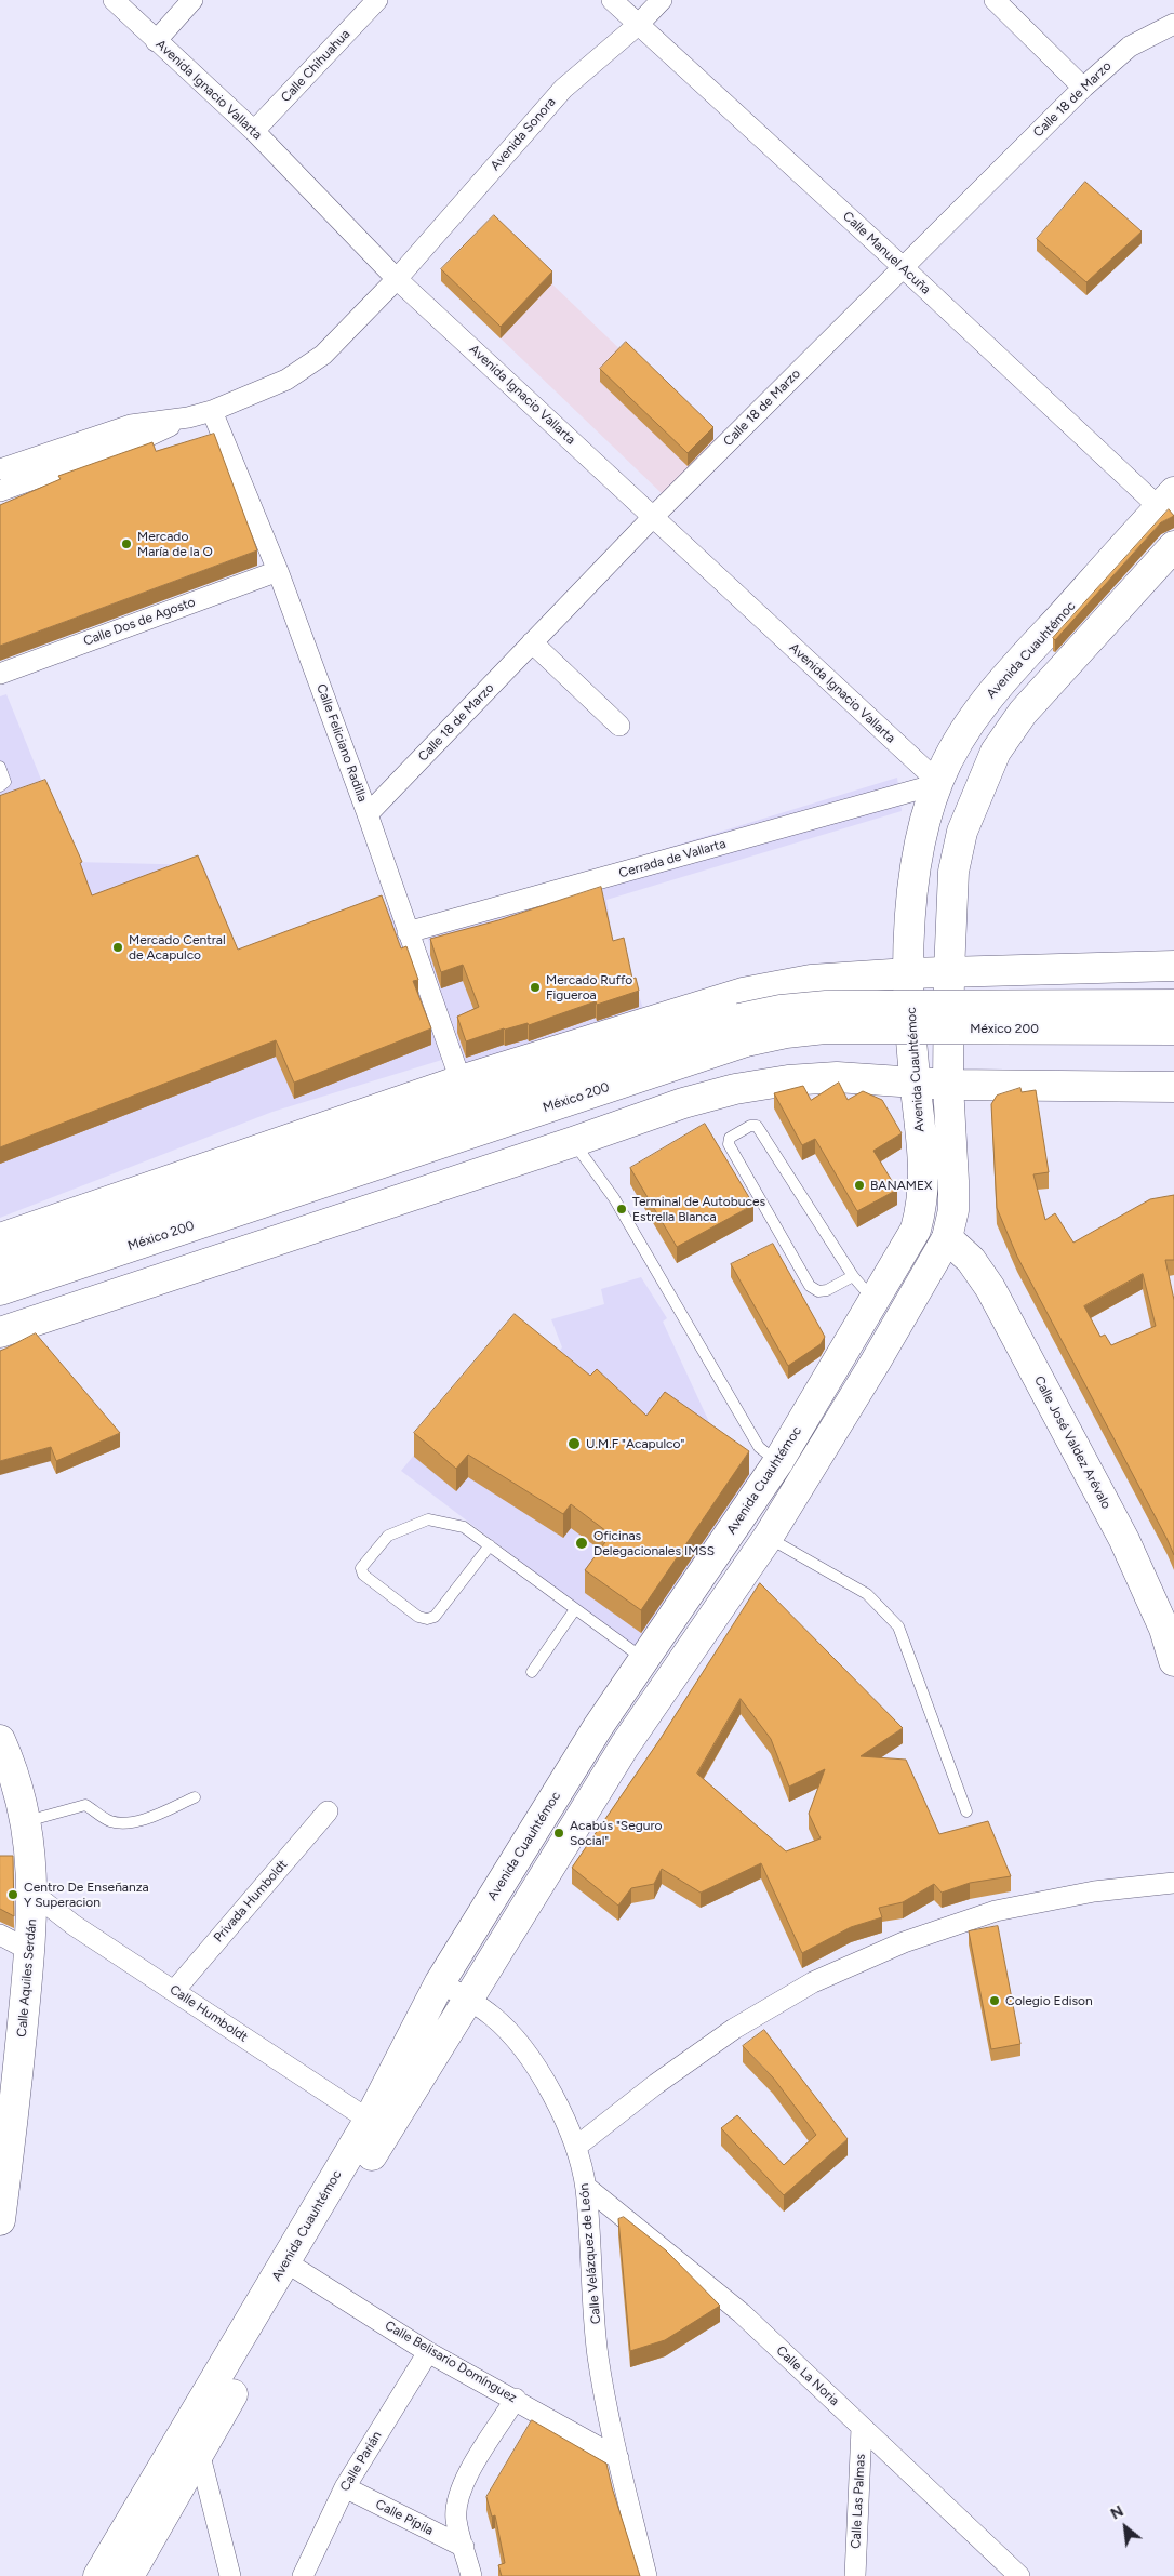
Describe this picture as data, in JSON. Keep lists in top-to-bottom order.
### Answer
{
  "streets": {
    "main road": [
      "Avenida Cuauhtémoc",
      "México 200",
      "Calle José Valdez Arévalo",
      "Calle Aquiles Serdán"
    ],
    "street": [
      "Calle Chihuahua",
      "Avenida Ignacio Vallarta",
      "Calle 18 de Marzo",
      "Avenida Sonora",
      "Calle Manuel Acuña",
      "Calle Dos de Agosto",
      "Calle Feliciano Radilla",
      "Cerrada de Vallarta",
      "Privada Humboldt",
      "Calle Humboldt",
      "Calle Velázquez de León",
      "Calle Belisario Domínguez",
      "Calle La Noria",
      "Calle Parián",
      "Calle Las Palmas",
      "Calle Pípila"
    ]
  },
  "crossings": [
    ["Calle Chihuahua", "Avenida Ignacio Vallarta"],
    ["Avenida Ignacio Vallarta", "Calle 18 de Marzo"],
    ["Avenida Ignacio Vallarta", "Avenida Sonora"],
    ["Avenida Ignacio Vallarta", "Avenida Cuauhtémoc"],
    ["Avenida Ignacio Vallarta", "Cerrada de Vallarta"],
    ["Calle 18 de Marzo", "Calle Manuel Acuña"],
    ["Calle 18 de Marzo", "Calle Feliciano Radilla"],
    ["Avenida Sonora", "Calle Manuel Acuña"],
    ["Avenida Sonora", "Calle Feliciano Radilla"],
    ["Calle Manuel Acuña", "Avenida Cuauhtémoc"],
    ["Calle Dos de Agosto", "Calle Feliciano Radilla"],
    ["Avenida Cuauhtémoc", "Cerrada de Vallarta"],
    ["Avenida Cuauhtémoc", "Calle José Valdez Arévalo"],
    ["Avenida Cuauhtémoc", "Calle Humboldt"],
    ["Avenida Cuauhtémoc", "Calle Velázquez de León"],
    ["Avenida Cuauhtémoc", "Calle Belisario Domínguez"],
    ["Calle Feliciano Radilla", "Cerrada de Vallarta"],
    ["Privada Humboldt", "Calle Humboldt"],
    ["Calle Aquiles Serdán", "Calle Humboldt"],
    ["Calle Velázquez de León", "Calle Belisario Domínguez"],
    ["Calle Velázquez de León", "Calle La Noria"],
    ["Calle Belisario Domínguez", "Calle Parián"],
    ["Calle La Noria", "Calle Las Palmas"],
    ["Calle Parián", "Calle Pípila"]
  ],
  "places": [
    "Mercado María de la O",
    "Mercado Central de Acapulco",
    "Mercado Ruffo Figueroa",
    "BANAMEX",
    "Terminal de Autobuces Estrella Blanca",
    "U.M.F \"Acapulco\"",
    "Oficinas Delegacionales IMSS",
    "Acabús \"Seguro Social\"",
    "Centro De Enseñanza Y Superacion",
    "Colegio Edison"
  ],
  "north": "top left"
}
